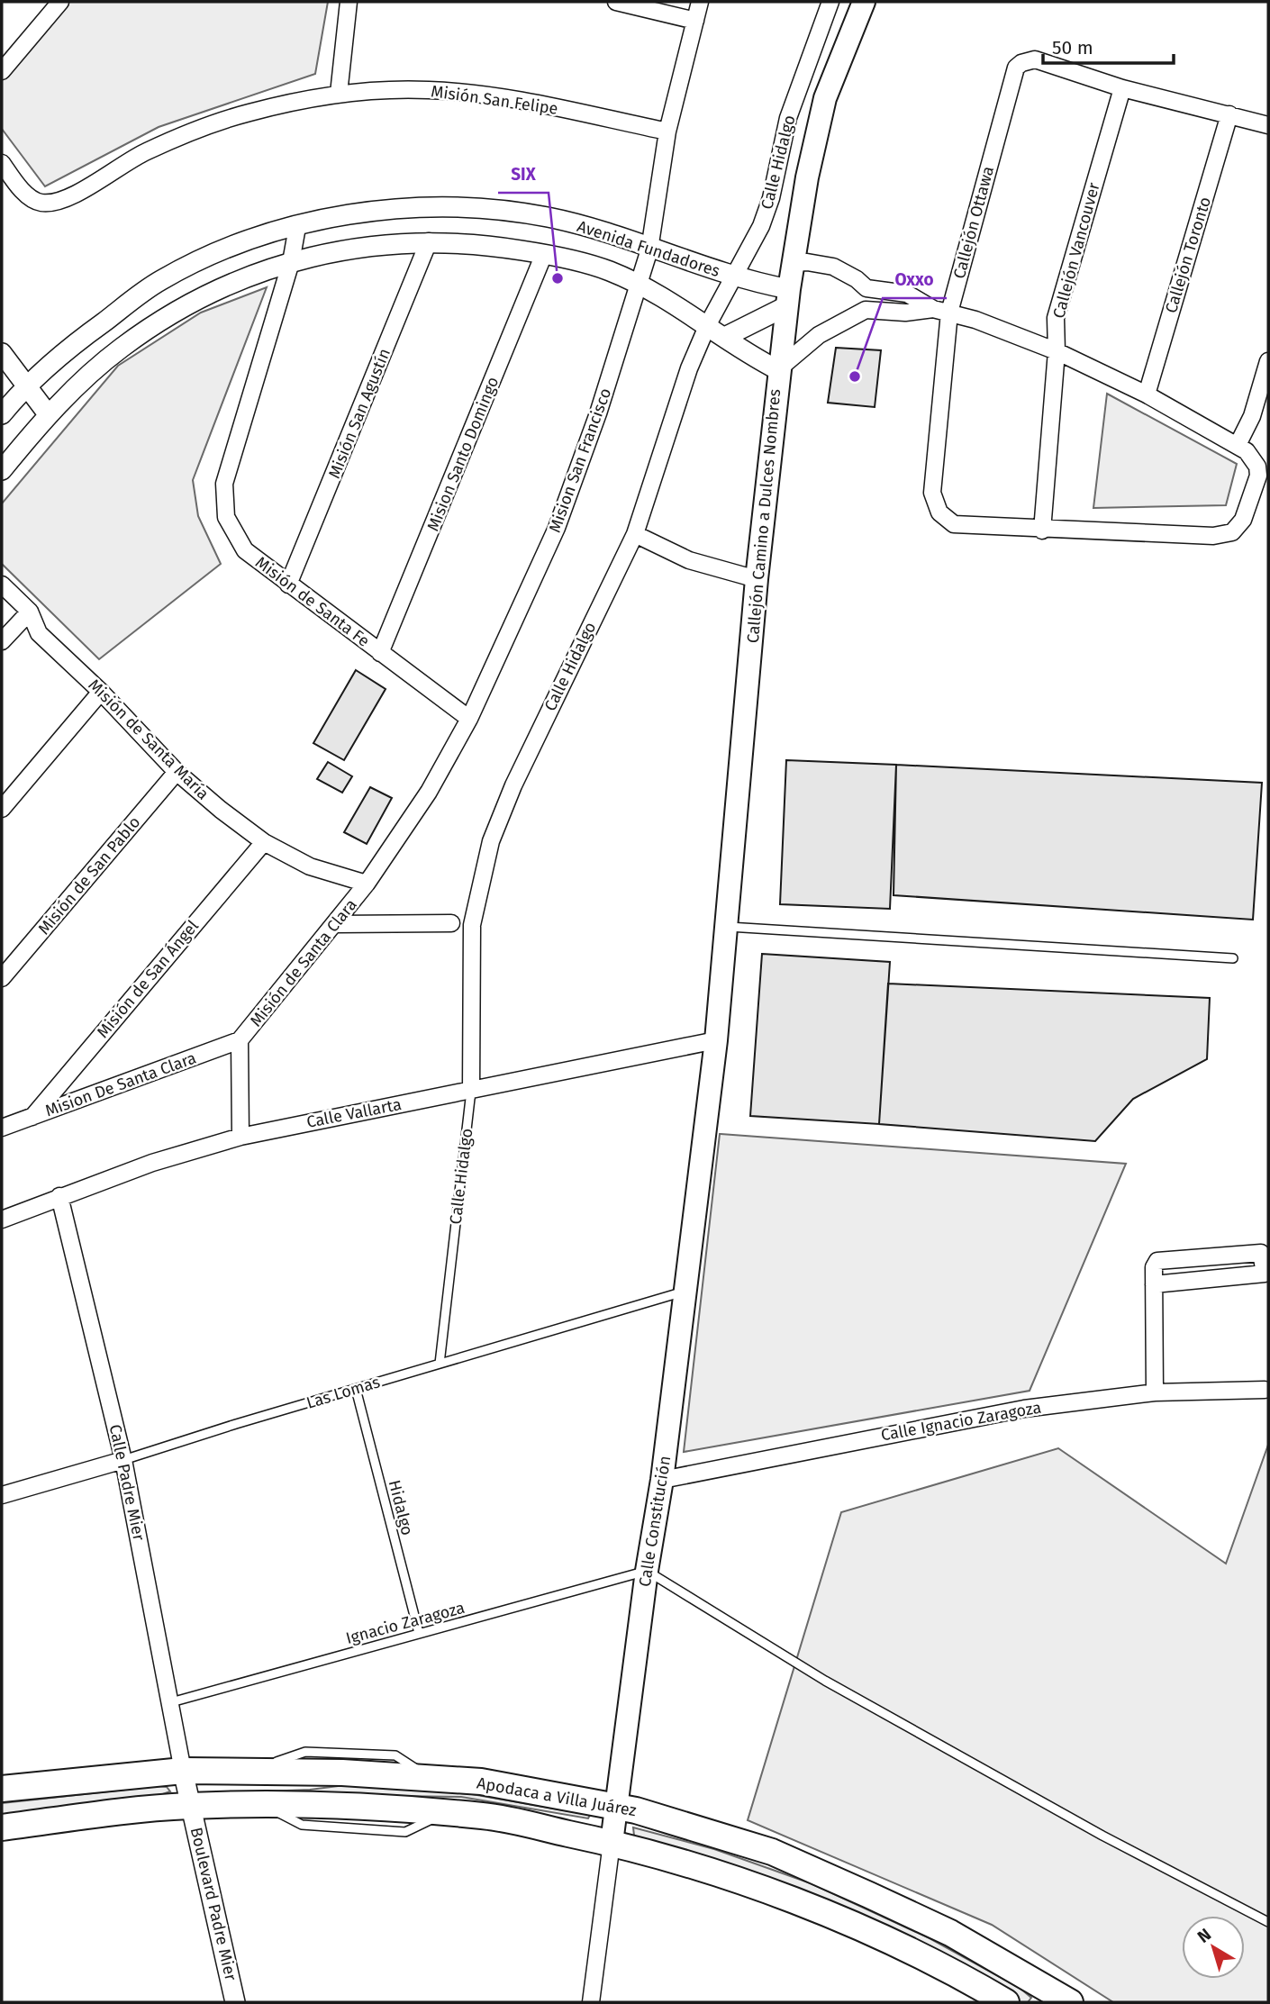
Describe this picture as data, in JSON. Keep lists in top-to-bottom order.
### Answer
{
  "streets": {
    "main road": ["Callejón Camino a Dulces Nombres", "Calle Constitución", "Apodaca a Villa Juárez"],
    "street": [
      "Misión San Felipe",
      "Calle Hidalgo",
      "Callejón Ottawa",
      "Avenida Fundadores",
      "Callejón Vancouver",
      "Callejón Toronto",
      "Misión San Agustín",
      "Mision Santo Domingo",
      "Mision San Francisco",
      "Misión de Santa Fe",
      "Misión de Santa María",
      "Misión de San Pablo",
      "Misión de Santa Clara",
      "Misión de San Ángel",
      "Mision De Santa Clara",
      "Calle Vallarta",
      "Las Lomas",
      "Calle Ignacio Zaragoza",
      "Calle Padre Mier",
      "Boulevard Padre Mier"
    ],
    "lane": ["Hidalgo", "Ignacio Zaragoza"]
  },
  "crossings": [
    ["Misión San Felipe", "Mision San Francisco"],
    ["Calle Hidalgo", "Avenida Fundadores"],
    ["Calle Hidalgo", "Calle Vallarta"],
    ["Calle Hidalgo", "Las Lomas"],
    ["Callejón Ottawa", "Callejón Vancouver"],
    ["Callejón Ottawa", "Callejón Toronto"],
    ["Avenida Fundadores", "Misión San Agustín"],
    ["Avenida Fundadores", "Mision Santo Domingo"],
    ["Avenida Fundadores", "Mision San Francisco"],
    ["Avenida Fundadores", "Callejón Camino a Dulces Nombres"],
    ["Avenida Fundadores", "Misión de Santa Fe"],
    ["Misión San Agustín", "Misión de Santa Fe"],
    ["Mision Santo Domingo", "Misión de Santa Fe"],
    ["Mision San Francisco", "Misión de Santa Fe"],
    ["Mision San Francisco", "Misión de Santa María"],
    ["Mision San Francisco", "Misión de Santa Clara"],
    ["Callejón Camino a Dulces Nombres", "Calle Vallarta"],
    ["Callejón Camino a Dulces Nombres", "Calle Constitución"],
    ["Misión de Santa María", "Misión de San Pablo"],
    ["Misión de Santa María", "Misión de Santa Clara"],
    ["Misión de Santa María", "Misión de San Ángel"],
    ["Misión de Santa Clara", "Mision De Santa Clara"],
    ["Misión de San Ángel", "Mision De Santa Clara"],
    ["Calle Vallarta", "Calle Padre Mier"],
    ["Calle Vallarta", "Calle Constitución"],
    ["Las Lomas", "Calle Padre Mier"],
    ["Las Lomas", "Hidalgo"],
    ["Las Lomas", "Calle Constitución"],
    ["Calle Ignacio Zaragoza", "Calle Constitución"],
    ["Calle Padre Mier", "Ignacio Zaragoza"],
    ["Calle Padre Mier", "Apodaca a Villa Juárez"],
    ["Calle Padre Mier", "Boulevard Padre Mier"],
    ["Hidalgo", "Ignacio Zaragoza"],
    ["Calle Constitución", "Ignacio Zaragoza"],
    ["Calle Constitución", "Apodaca a Villa Juárez"],
    ["Apodaca a Villa Juárez", "Boulevard Padre Mier"]
  ],
  "places": ["SIX", "Oxxo"],
  "scale_bar": "50 m",
  "north": "top left"
}
